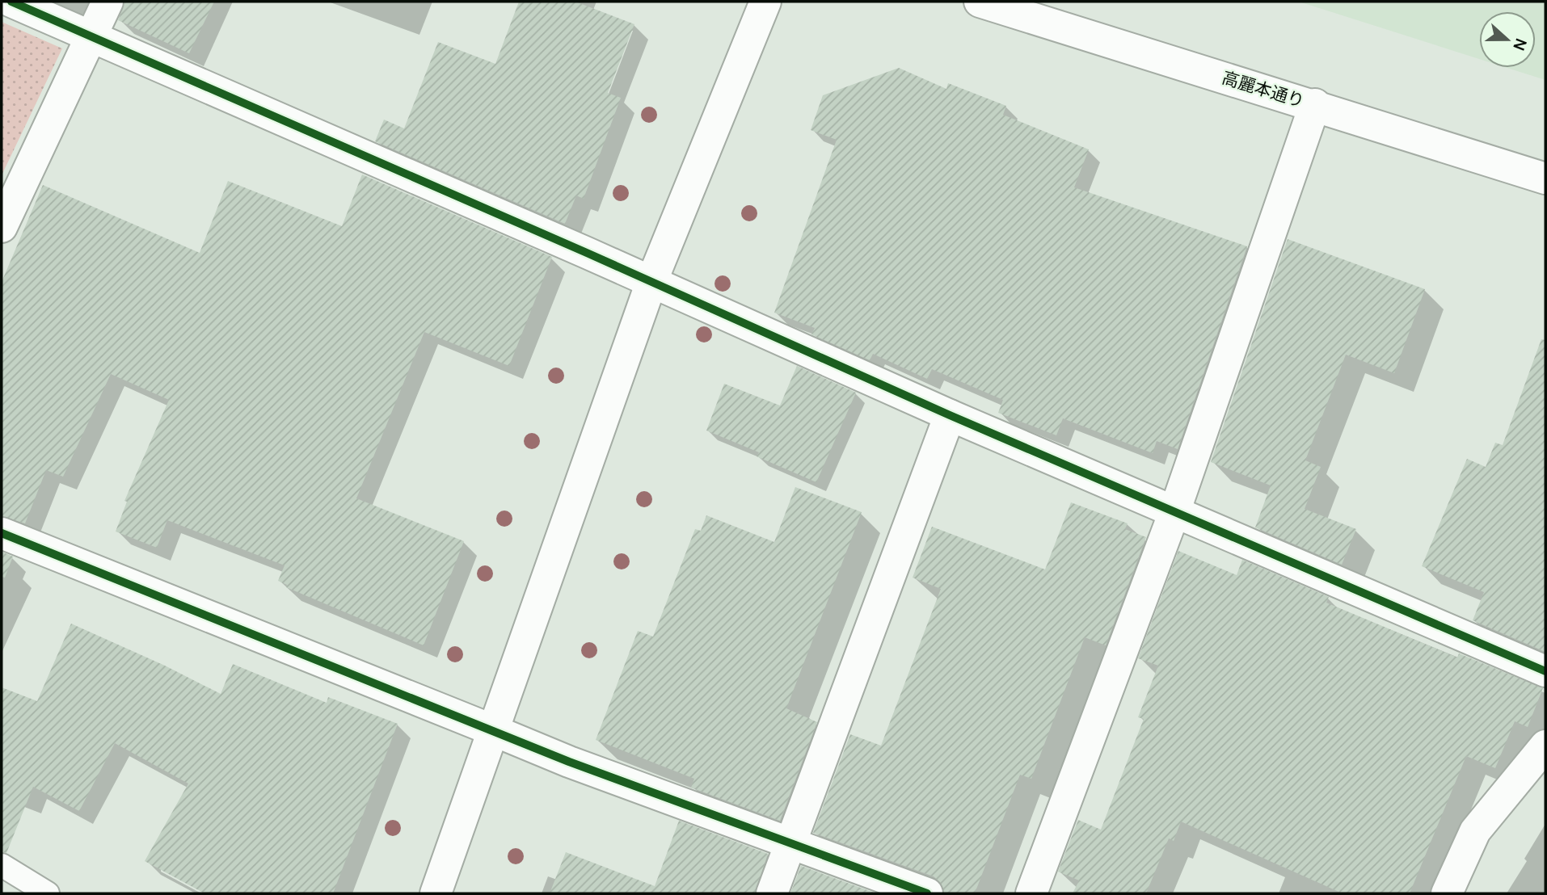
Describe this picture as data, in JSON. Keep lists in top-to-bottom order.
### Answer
{
  "streets": {
    "street": ["高麗本通り"]
  },
  "north": "right"
}
